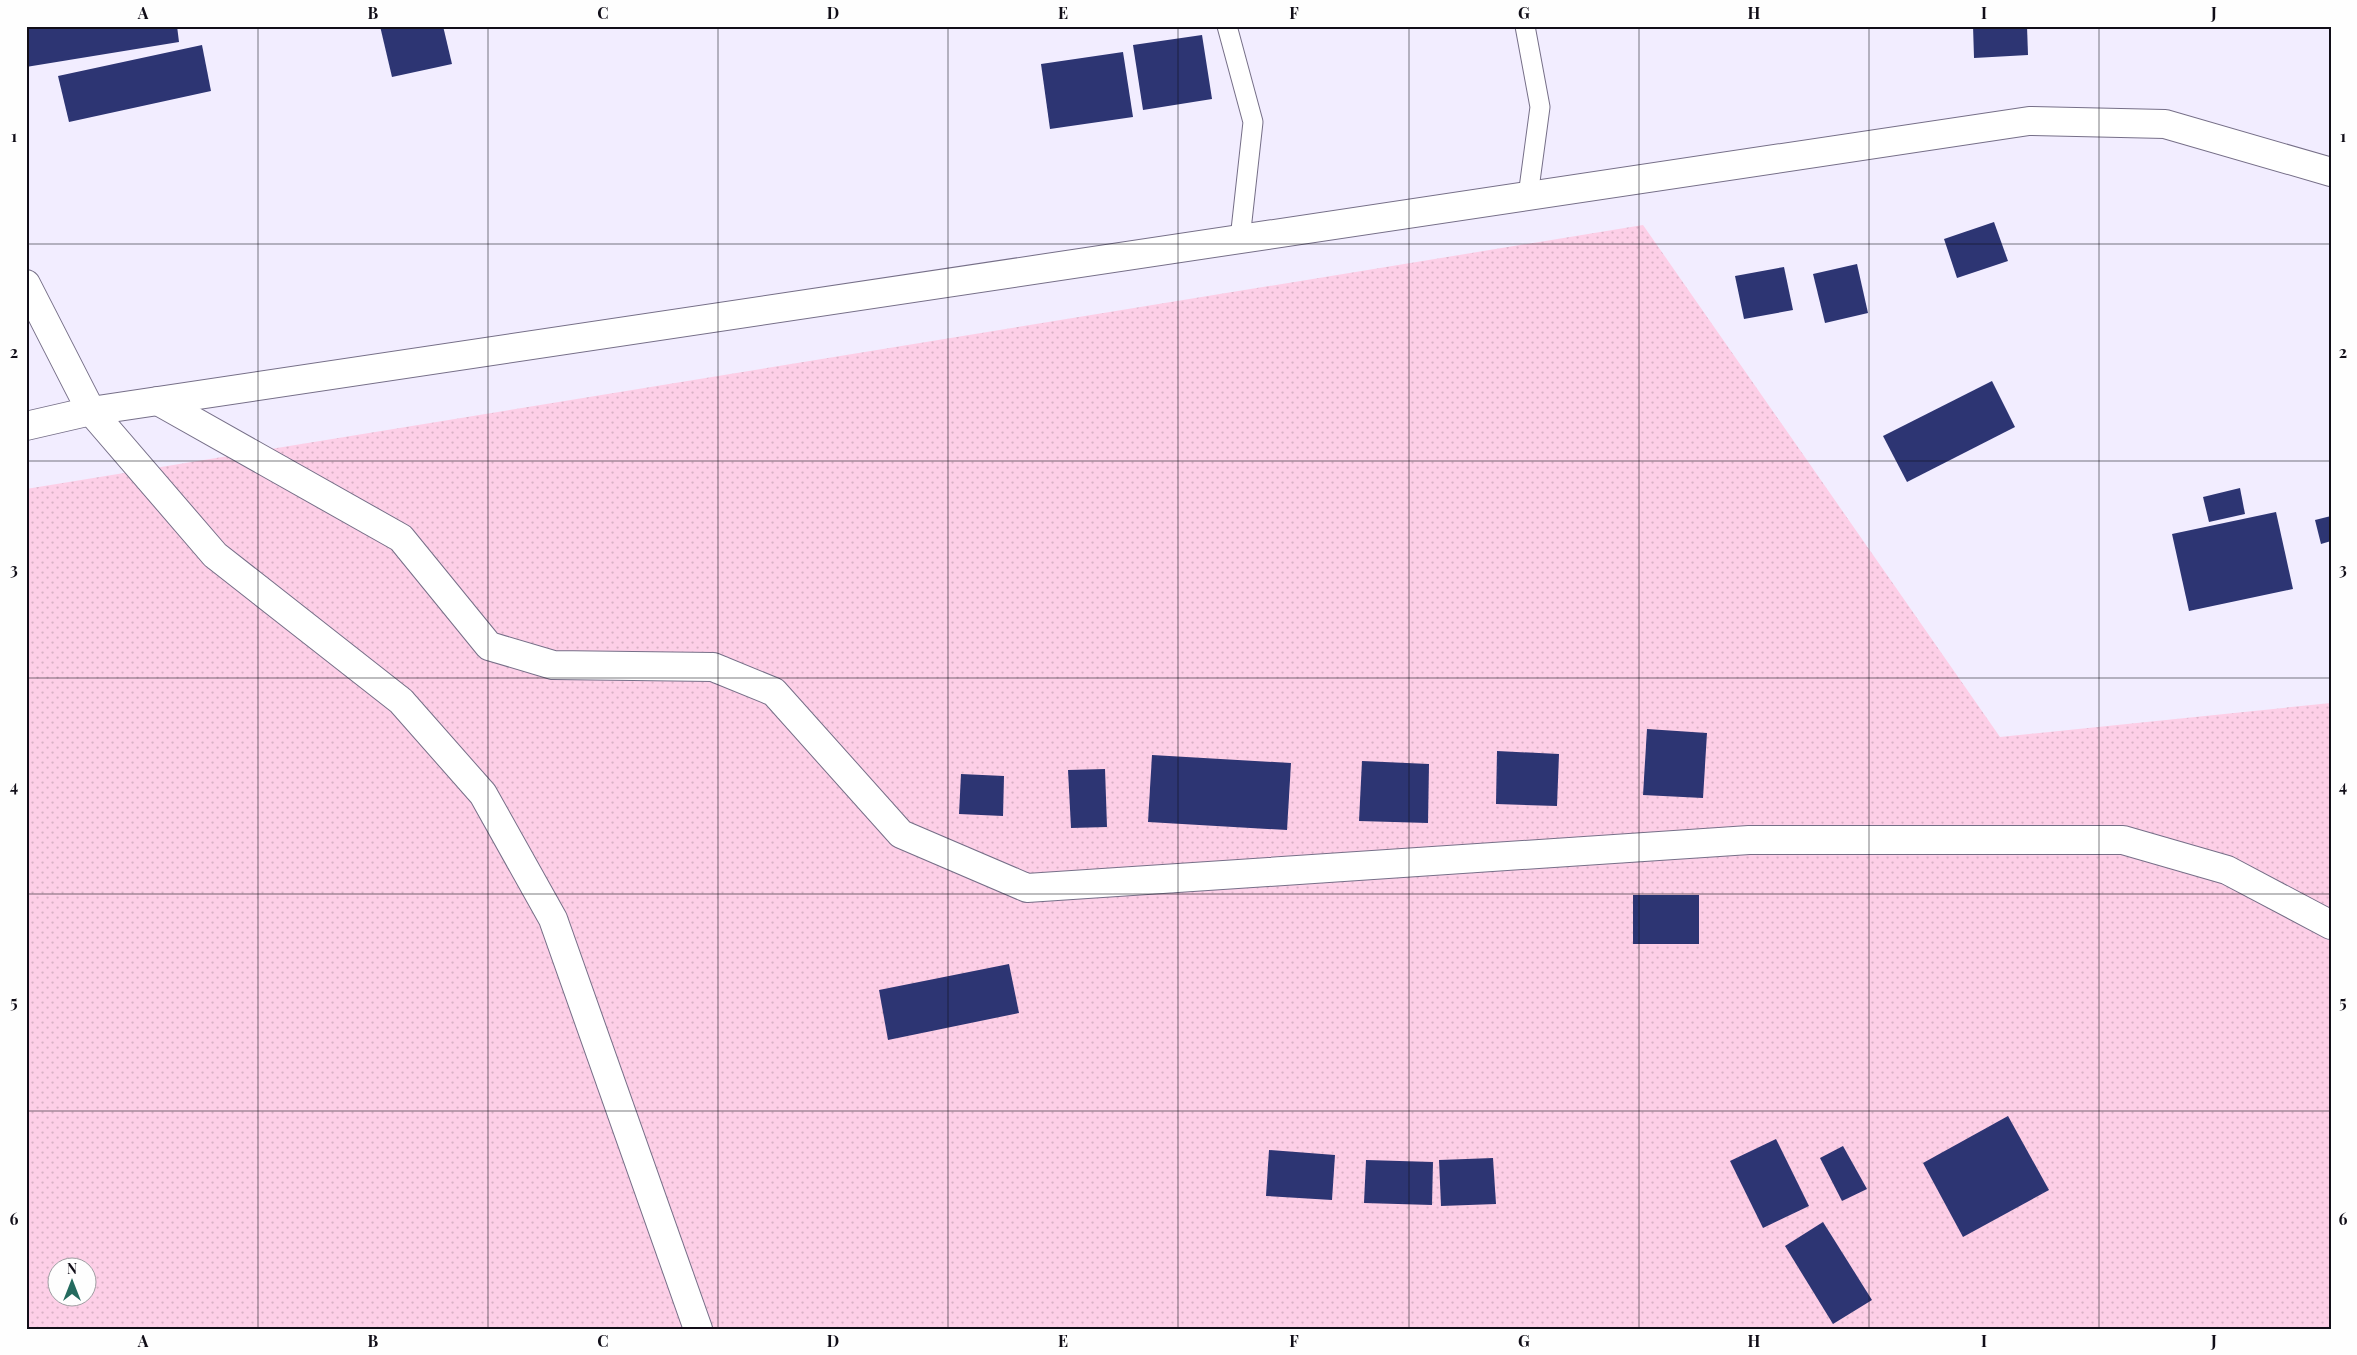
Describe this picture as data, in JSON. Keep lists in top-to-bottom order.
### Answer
{
  "north": "top",
  "grid": {
    "columns": [
      "A",
      "B",
      "C",
      "D",
      "E",
      "F",
      "G",
      "H",
      "I",
      "J"
    ],
    "rows": [
      "1",
      "2",
      "3",
      "4",
      "5",
      "6"
    ]
  }
}
